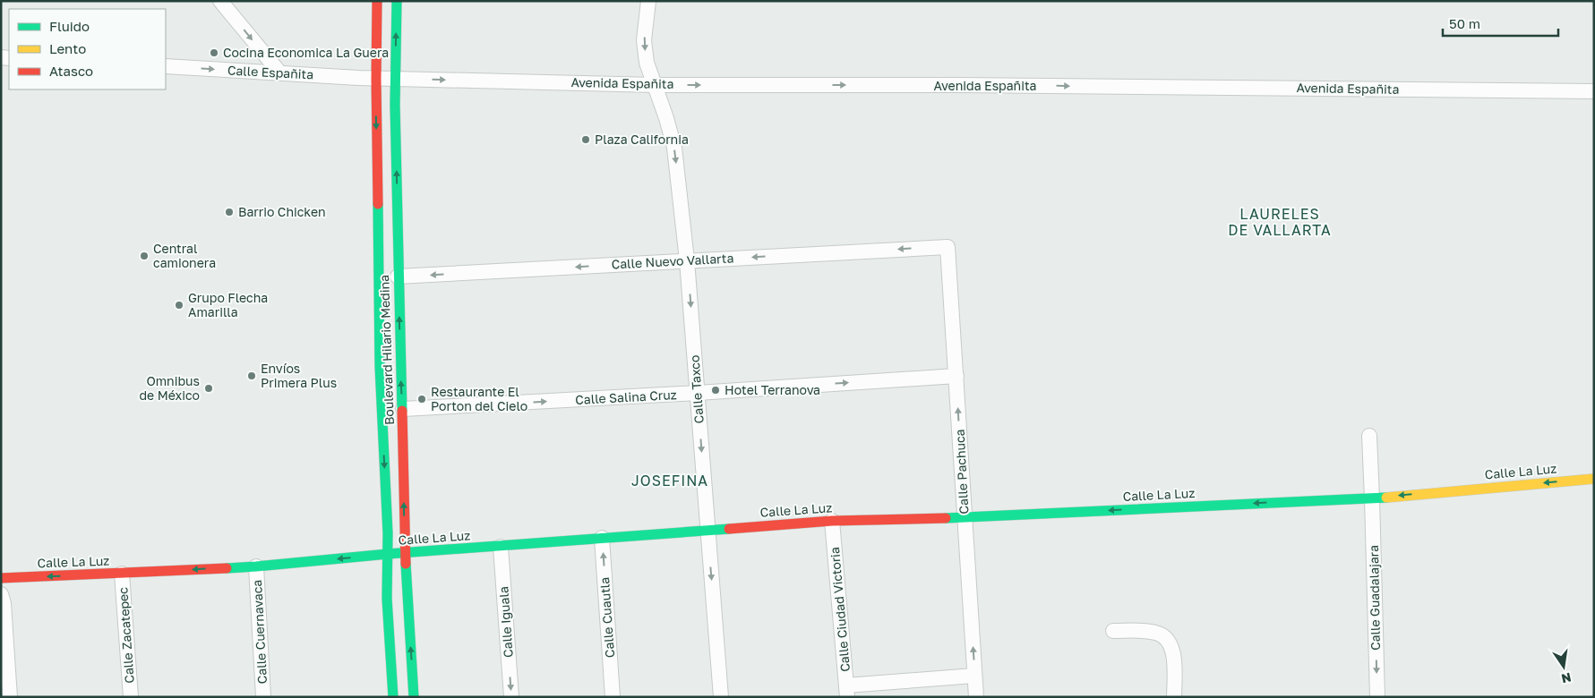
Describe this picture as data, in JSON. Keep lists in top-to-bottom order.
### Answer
{
  "streets": {
    "street": [
      "Calle Españita",
      "Avenida Españita",
      "Calle Nuevo Vallarta",
      "Boulevard Hilario Medina",
      "Calle Taxco",
      "Calle Salina Cruz",
      "Calle Pachuca",
      "Calle La Luz",
      "Calle Guadalajara",
      "Calle Ciudad Victoria",
      "Calle Cuautla",
      "Calle Iguala",
      "Calle Cuernavaca",
      "Calle Zacatepec"
    ]
  },
  "crossings": [
    ["Calle Españita", "Avenida Españita"],
    ["Calle Españita", "Boulevard Hilario Medina"],
    ["Avenida Españita", "Boulevard Hilario Medina"],
    ["Avenida Españita", "Calle Taxco"],
    ["Calle Nuevo Vallarta", "Boulevard Hilario Medina"],
    ["Calle Nuevo Vallarta", "Calle Taxco"],
    ["Calle Nuevo Vallarta", "Calle Pachuca"],
    ["Boulevard Hilario Medina", "Calle Salina Cruz"],
    ["Boulevard Hilario Medina", "Calle La Luz"],
    ["Calle Taxco", "Calle Salina Cruz"],
    ["Calle Taxco", "Calle La Luz"],
    ["Calle Salina Cruz", "Calle Pachuca"],
    ["Calle Pachuca", "Calle La Luz"],
    ["Calle La Luz", "Calle Guadalajara"],
    ["Calle La Luz", "Calle Ciudad Victoria"],
    ["Calle La Luz", "Calle Cuautla"],
    ["Calle La Luz", "Calle Iguala"],
    ["Calle La Luz", "Calle Cuernavaca"],
    ["Calle La Luz", "Calle Zacatepec"]
  ],
  "one_way": [
    "Calle Españita",
    "Avenida Españita",
    "Calle Nuevo Vallarta",
    "Calle Taxco",
    "Calle Salina Cruz",
    "Calle Pachuca",
    "Calle La Luz",
    "Calle Guadalajara",
    "Calle Cuautla",
    "Calle Iguala"
  ],
  "districts": ["LAURELES DE VALLARTA", "JOSEFINA"],
  "places": [
    "Cocina Economica La Guera",
    "Plaza California",
    "Barrio Chicken",
    "Central camionera",
    "Grupo Flecha Amarilla",
    "Envíos Primera Plus",
    "Omnibus de México",
    "Hotel Terranova",
    "Restaurante El Porton del Cielo"
  ],
  "legend": ["Fluido", "Lento", "Atasco"],
  "scale_bar": "50 m",
  "north": "bottom"
}
